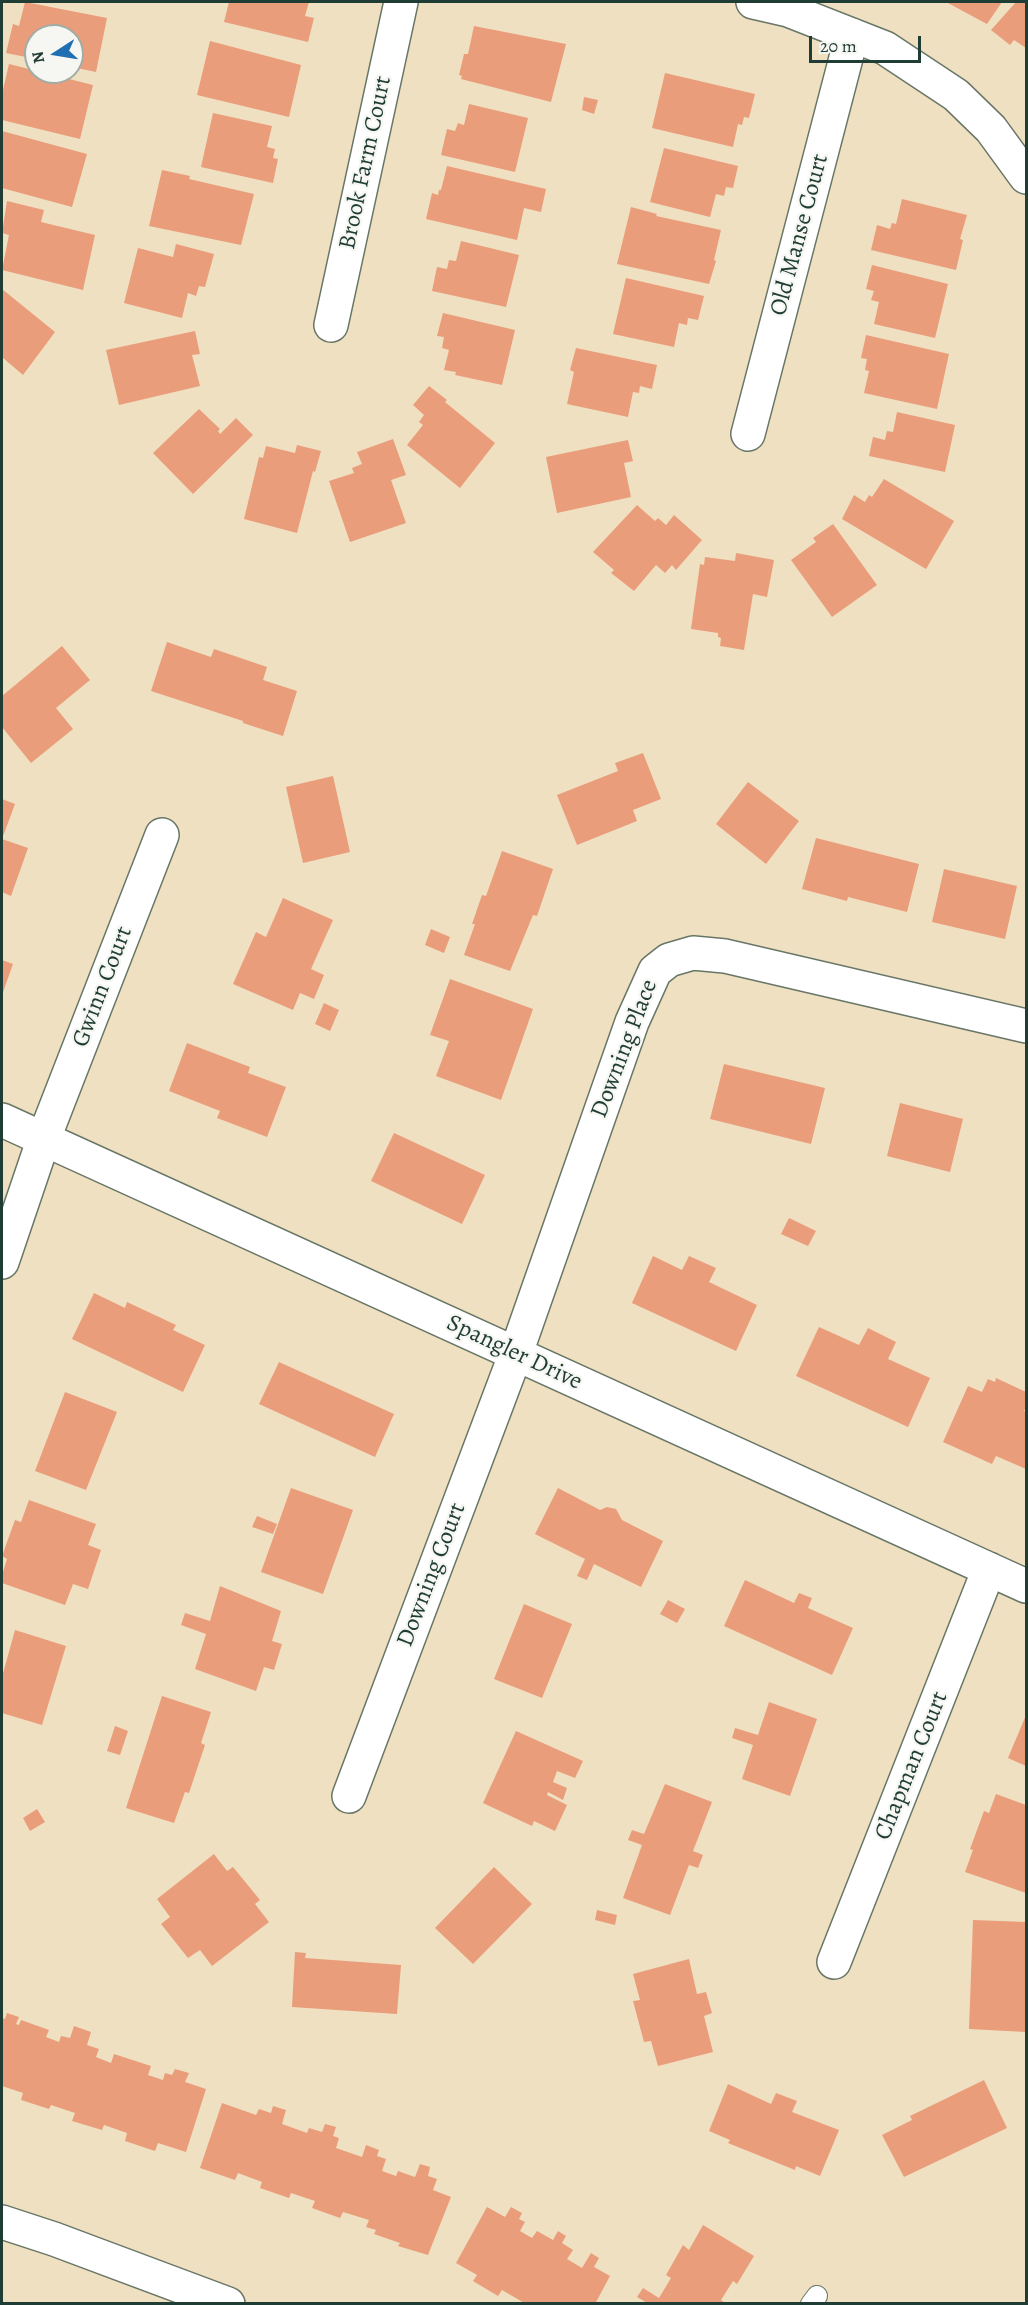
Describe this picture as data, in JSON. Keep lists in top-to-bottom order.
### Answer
{
  "streets": {
    "street": [
      "Brook Farm Court",
      "Old Manse Court",
      "Gwinn Court",
      "Downing Place",
      "Spangler Drive",
      "Downing Court",
      "Chapman Court"
    ]
  },
  "crossings": [
    ["Gwinn Court", "Spangler Drive"],
    ["Downing Place", "Spangler Drive"],
    ["Downing Place", "Downing Court"],
    ["Spangler Drive", "Downing Court"],
    ["Spangler Drive", "Chapman Court"]
  ],
  "scale_bar": "20 m",
  "north": "left"
}
